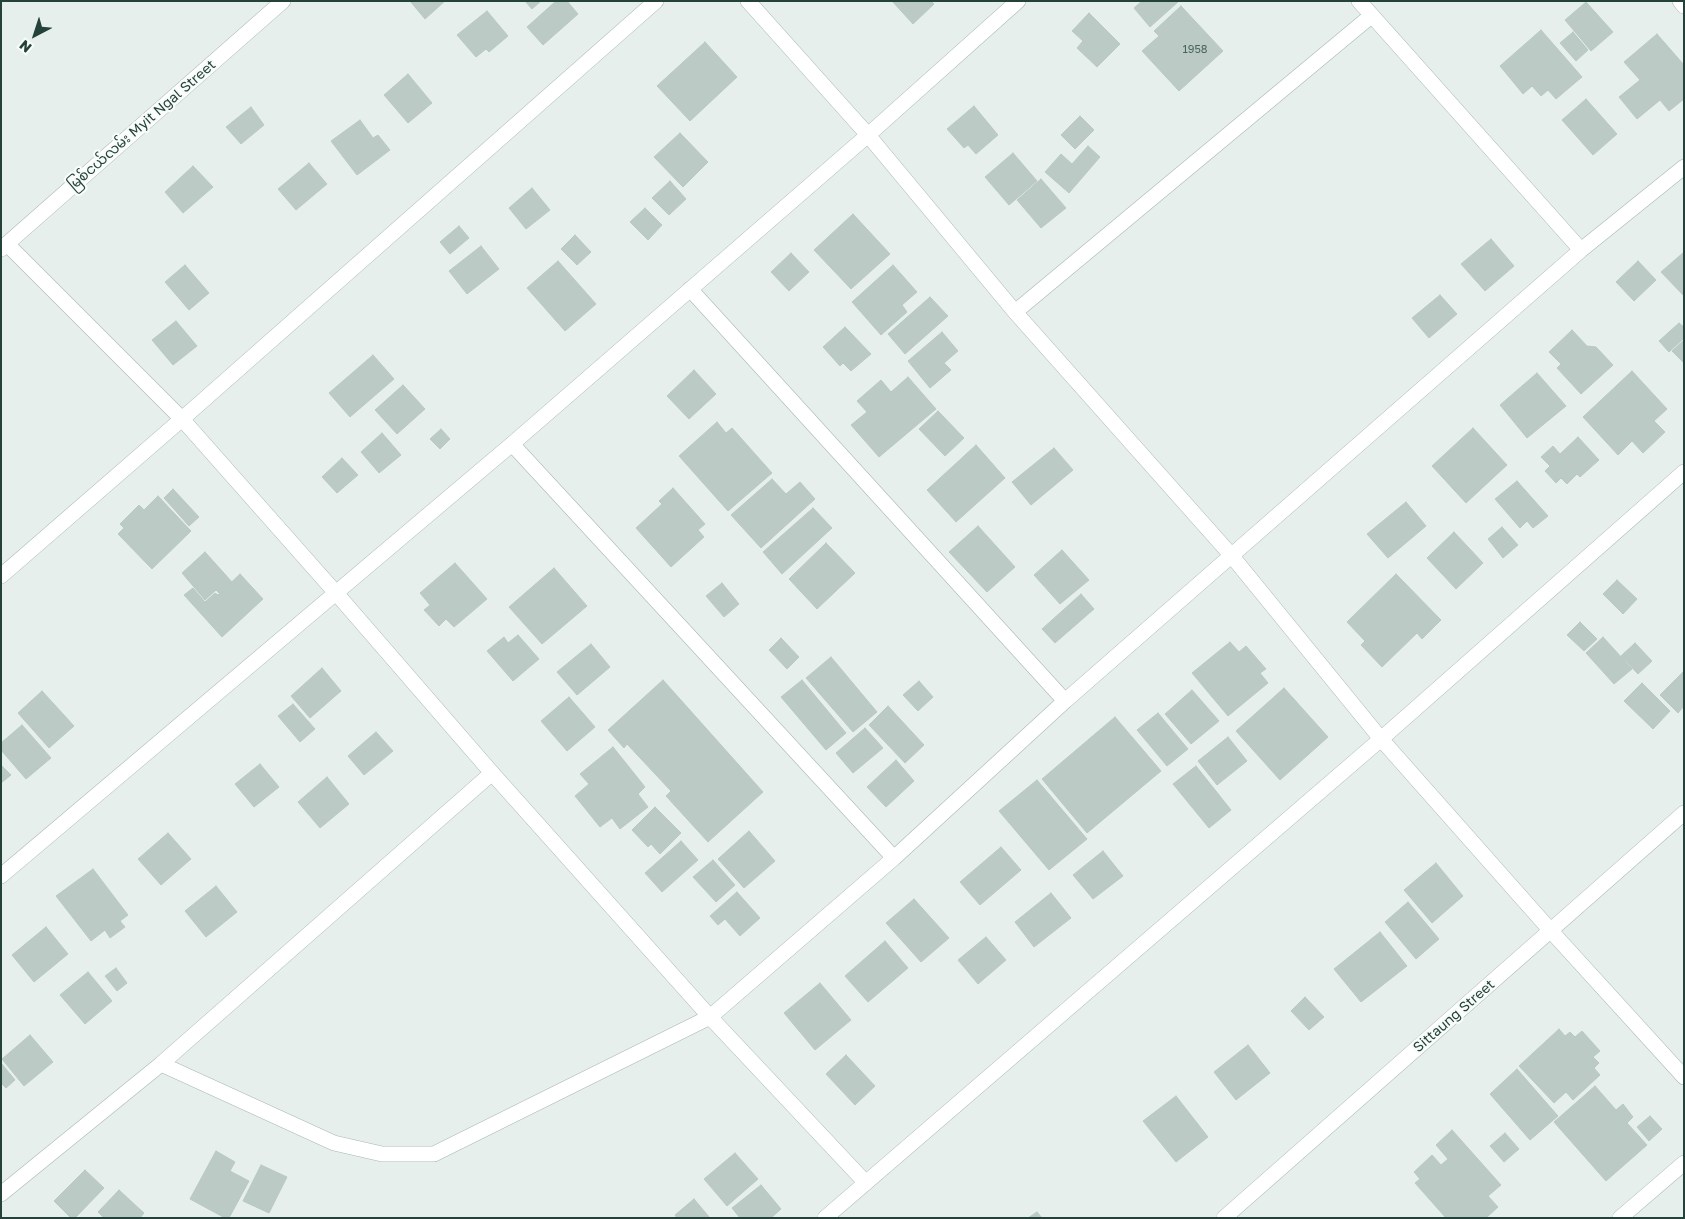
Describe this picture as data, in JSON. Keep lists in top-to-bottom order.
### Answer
{
  "streets": {
    "street": ["မြစ်ငယ်လမ်း Myit Ngal Street", "Sittaung Street"]
  },
  "house_numbers": ["1958"],
  "north": "bottom left"
}
